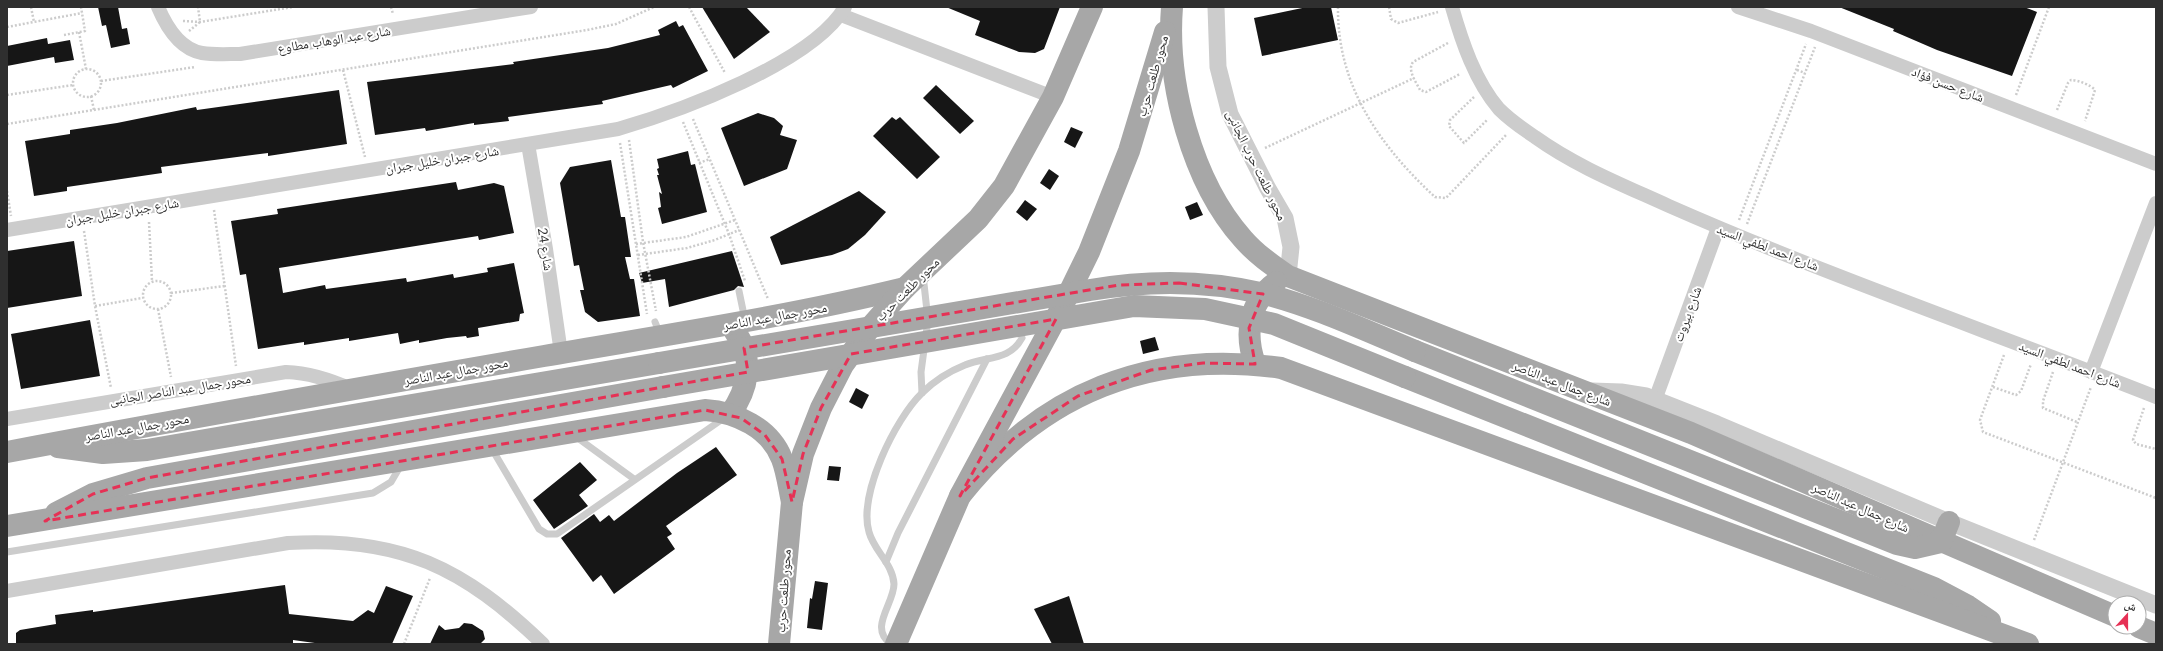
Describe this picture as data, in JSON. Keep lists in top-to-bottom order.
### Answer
{
  "streets": {
    "main road": ["محور طلعت حرب", "محور جمال عبد الناصر", "شارع جمال عبد الناصر"],
    "street": [
      "شارع عبد الوهاب مطاوع",
      "شارع حسن فؤاد",
      "شارع جبران خليل جبران",
      "محور طلعت حرب الجانبى",
      "شارع احمد لطفي السيد",
      "شارع 24",
      "شارع بيروت",
      "محور جمال عبد الناصر الجانبى"
    ]
  },
  "crossings": [
    ["محور طلعت حرب", "محور جمال عبد الناصر"],
    ["محور طلعت حرب", "شارع جمال عبد الناصر"],
    ["شارع جبران خليل جبران", "شارع 24"],
    ["محور طلعت حرب الجانبى", "شارع جمال عبد الناصر"],
    ["شارع احمد لطفي السيد", "شارع بيروت"],
    ["شارع 24", "محور جمال عبد الناصر"],
    ["محور جمال عبد الناصر", "محور جمال عبد الناصر الجانبى"]
  ],
  "north": "top"
}
